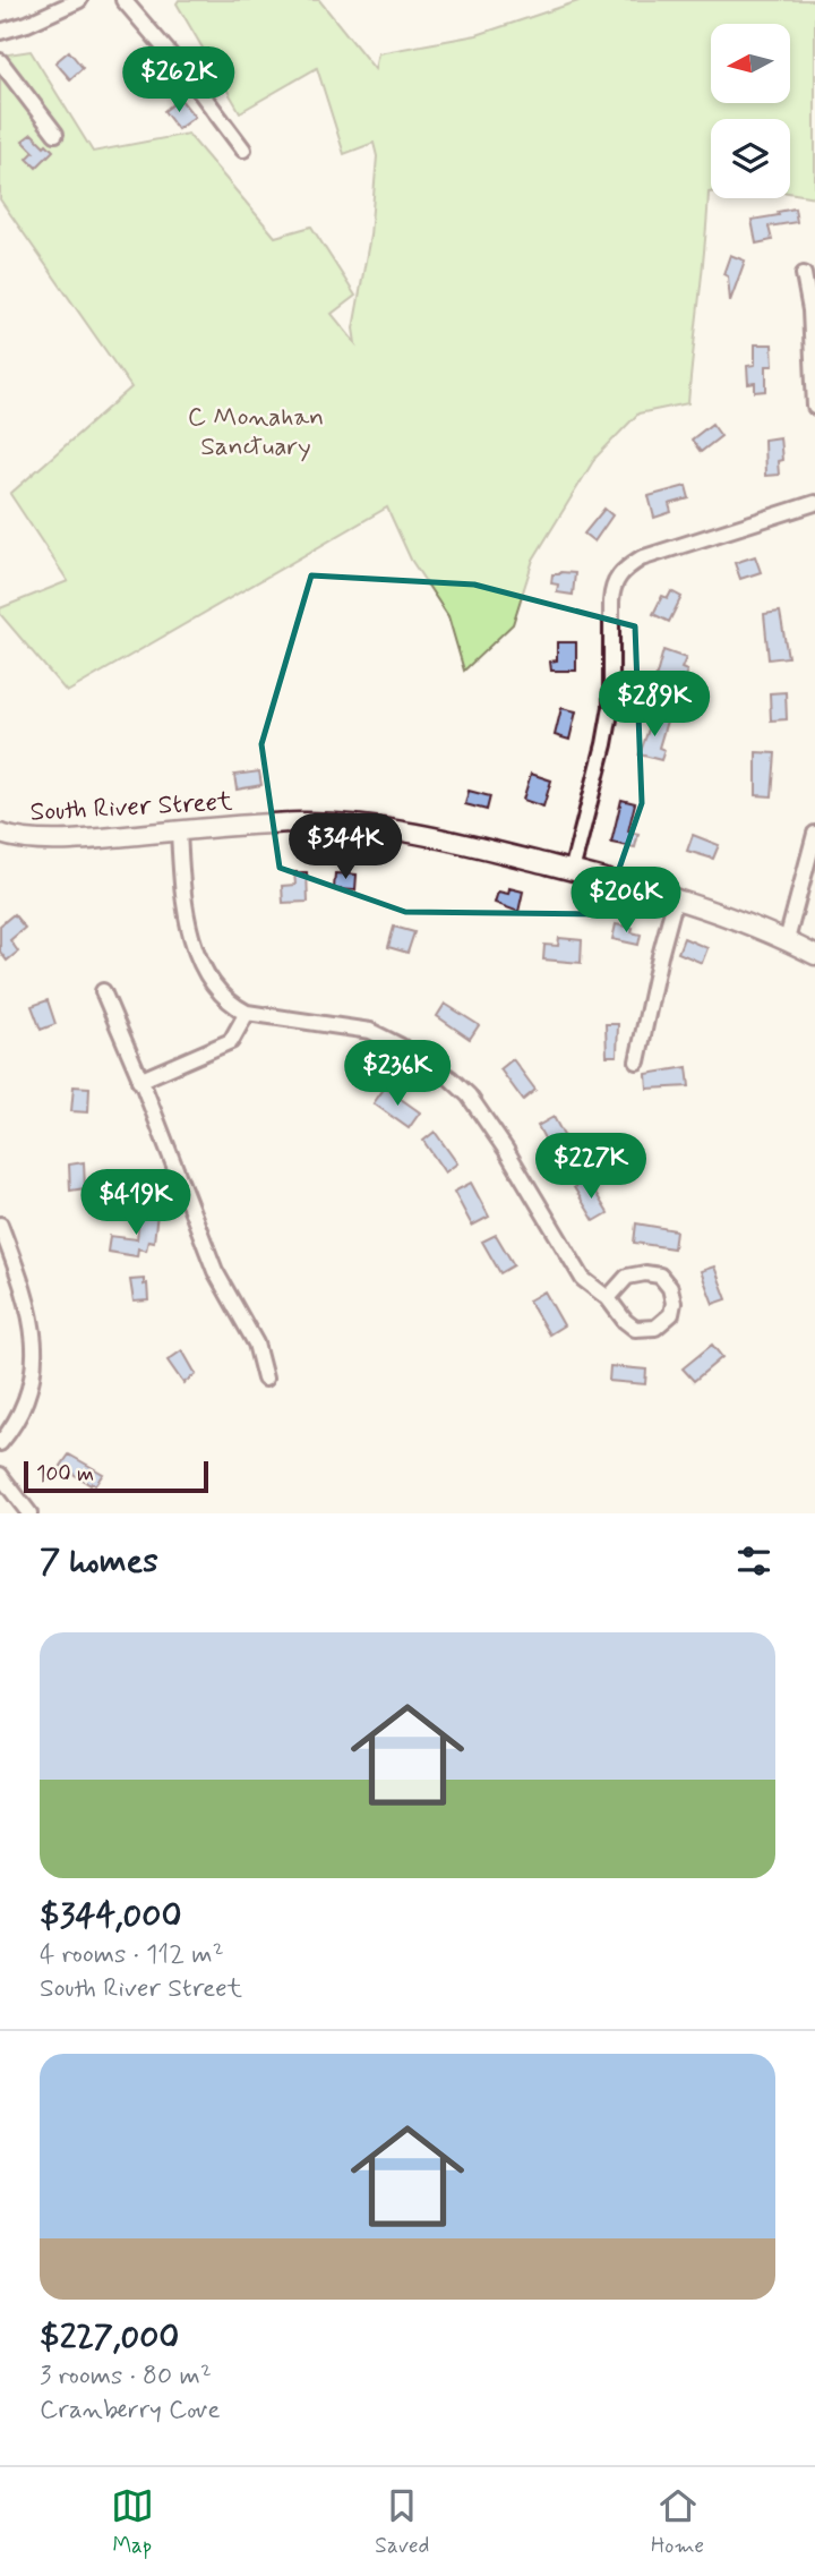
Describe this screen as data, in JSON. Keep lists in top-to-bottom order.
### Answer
{
  "streets": {
    "street": ["South River Street"]
  },
  "parks": ["C Monahan Sanctuary"],
  "scale_bar": "100 m",
  "north": "left",
  "page": {
    "price": [
      "$262K",
      "$289K",
      "$344K",
      "$206K",
      "$236K",
      "$227K",
      "$419K"
    ],
    "scale": "100 m",
    "heading": "7 homes",
    "list": [
      {
        "name": "$344,000",
        "note": "4 rooms · 112 m² · South River Street"
      },
      {
        "name": "$227,000",
        "note": "3 rooms · 80 m² · Cranberry Cove"
      }
    ],
    "tabs": ["Map", "Saved", "Home"]
  }
}
